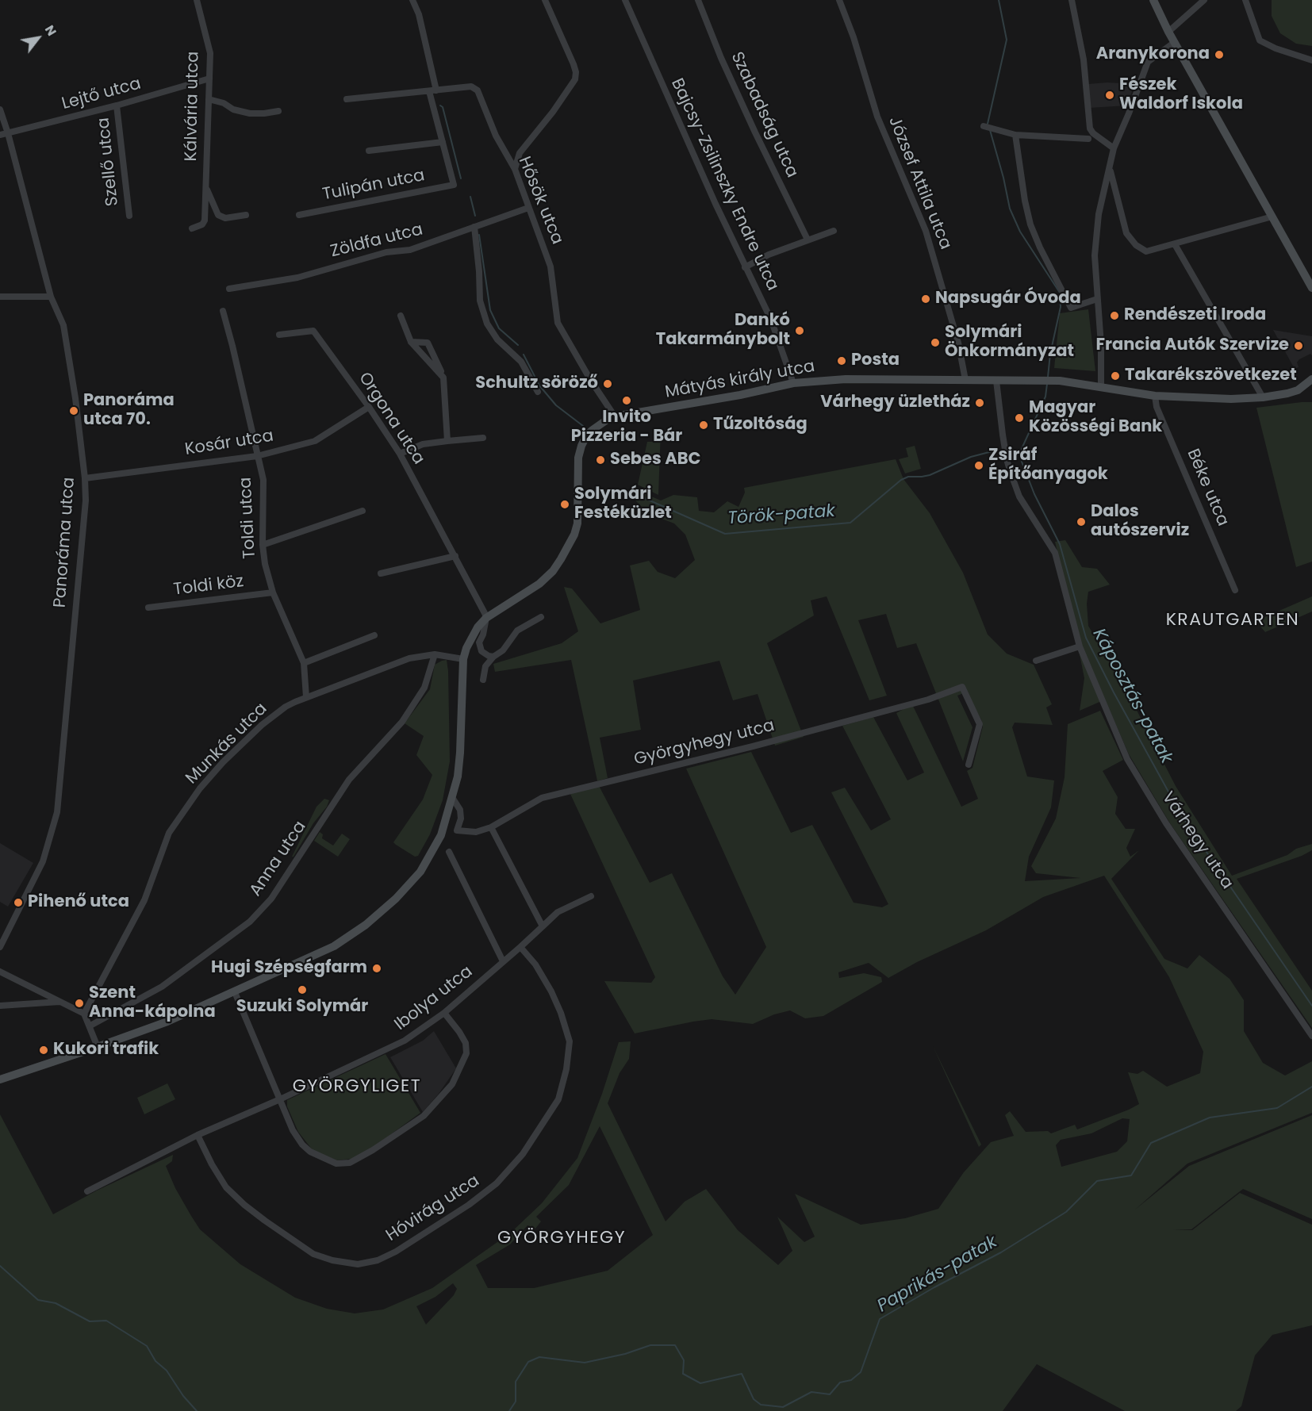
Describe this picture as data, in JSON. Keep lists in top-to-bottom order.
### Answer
{
  "streets": {
    "main road": ["Mátyás király utca"],
    "street": [
      "Lejtő utca",
      "Kálvária utca",
      "Szabadság utca",
      "Szellő utca",
      "József Attila utca",
      "Bajcsy-Zsilinszky Endre utca",
      "Tulipán utca",
      "Hősök utca",
      "Zöldfa utca",
      "Orgona utca",
      "Kosár utca",
      "Béke utca",
      "Toldi utca",
      "Panoráma utca",
      "Toldi köz",
      "Györgyhegy utca",
      "Munkás utca",
      "Várhegy utca",
      "Anna utca",
      "Ibolya utca",
      "Hóvirág utca"
    ]
  },
  "crossings": [
    ["Lejtő utca", "Kálvária utca"],
    ["Lejtő utca", "Szellő utca"],
    ["Lejtő utca", "Panoráma utca"],
    ["József Attila utca", "Mátyás király utca"],
    ["Bajcsy-Zsilinszky Endre utca", "Mátyás király utca"],
    ["Hősök utca", "Zöldfa utca"],
    ["Hősök utca", "Mátyás király utca"],
    ["Mátyás király utca", "Orgona utca"],
    ["Mátyás király utca", "Béke utca"],
    ["Mátyás király utca", "Györgyhegy utca"],
    ["Mátyás király utca", "Munkás utca"],
    ["Mátyás király utca", "Várhegy utca"],
    ["Orgona utca", "Kosár utca"],
    ["Kosár utca", "Toldi utca"],
    ["Kosár utca", "Panoráma utca"],
    ["Toldi utca", "Toldi köz"],
    ["Toldi utca", "Munkás utca"],
    ["Munkás utca", "Anna utca"],
    ["Ibolya utca", "Hóvirág utca"]
  ],
  "districts": ["KRAUTGARTEN", "GYÖRGYLIGET", "GYÖRGYHEGY"],
  "water": ["Török-patak", "Káposztás-patak", "Paprikás-patak"],
  "places": [
    "Aranykorona",
    "Fészek Waldorf Iskola",
    "Napsugár Óvoda",
    "Rendészeti Iroda",
    "Dankó Takarmánybolt",
    "Solymári Önkormányzat",
    "Francia Autók Szervize",
    "Posta",
    "Takarékszövetkezet",
    "Schultz söröző",
    "Invito Pizzeria - Bár",
    "Várhegy üzletház",
    "Panoráma utca 70.",
    "Magyar Közösségi Bank",
    "Tűzoltóság",
    "Sebes ABC",
    "Zsiráf Építőanyagok",
    "Solymári Festéküzlet",
    "Dalos autószerviz",
    "Pihenő utca",
    "Hugi Szépségfarm",
    "Suzuki Solymár",
    "Szent Anna-kápolna",
    "Kukori trafik"
  ],
  "north": "top right"
}
